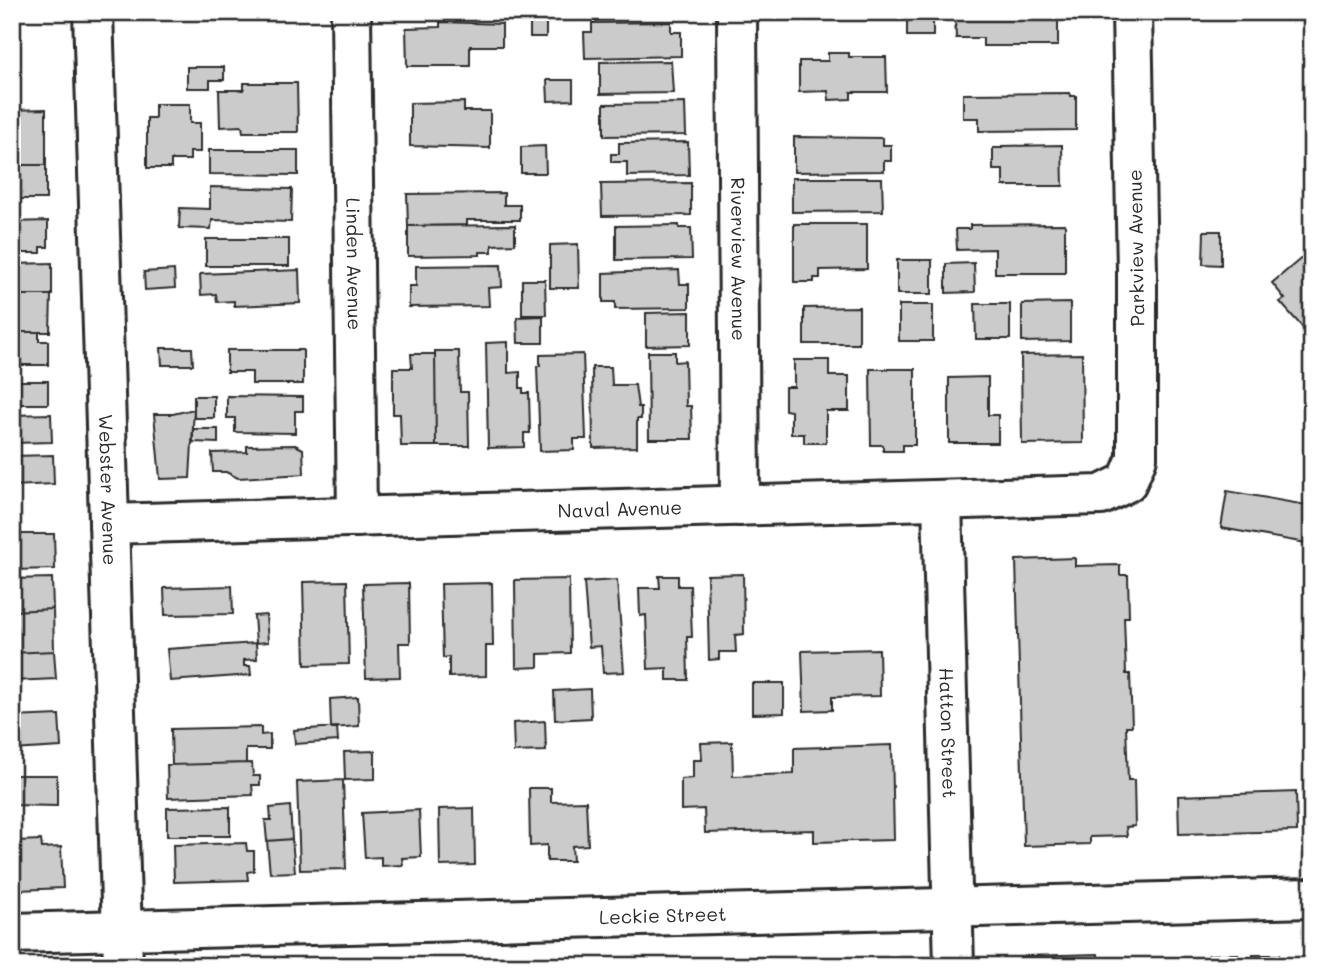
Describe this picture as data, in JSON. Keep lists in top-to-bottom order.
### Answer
{
  "streets": {
    "street": [
      "Parkview Avenue",
      "Riverview Avenue",
      "Linden Avenue",
      "Webster Avenue",
      "Naval Avenue",
      "Hatton Street",
      "Leckie Street"
    ]
  },
  "crossings": [
    ["Parkview Avenue", "Naval Avenue"],
    ["Riverview Avenue", "Naval Avenue"],
    ["Linden Avenue", "Naval Avenue"],
    ["Webster Avenue", "Naval Avenue"],
    ["Webster Avenue", "Leckie Street"],
    ["Naval Avenue", "Hatton Street"],
    ["Hatton Street", "Leckie Street"]
  ]
}
